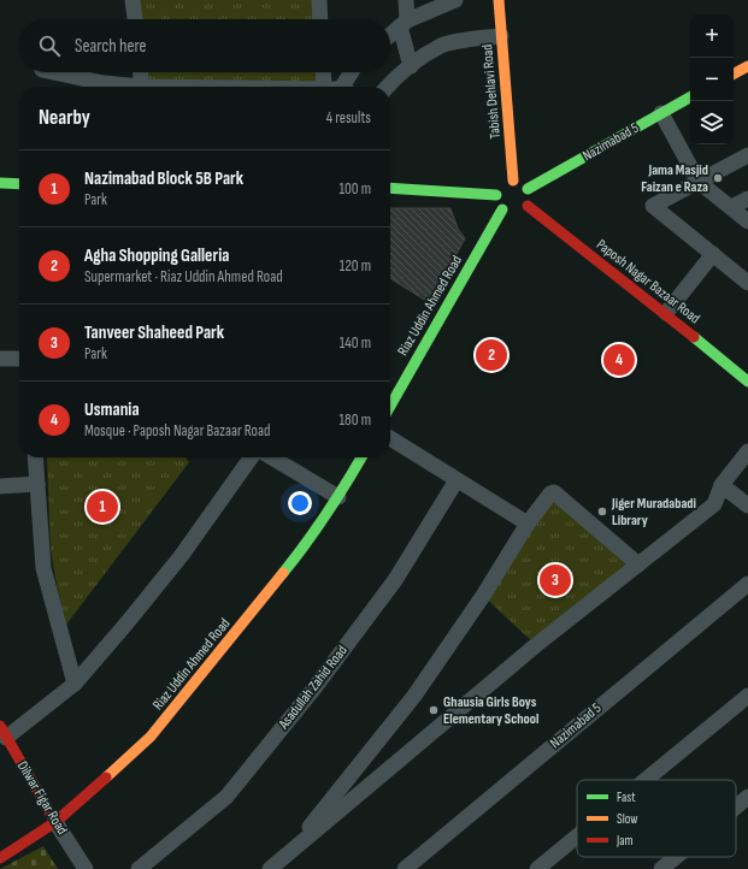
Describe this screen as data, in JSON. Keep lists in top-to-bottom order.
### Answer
{
  "streets": {
    "main road": [
      "Tabish Dehlavi Road",
      "Nazimabad 5",
      "Paposh Nagar Bazaar Road",
      "Riaz Uddin Ahmed Road",
      "Dilwar Figar Road"
    ],
    "street": ["Asadullah Zahid Road"]
  },
  "crossings": [
    ["Tabish Dehlavi Road", "Nazimabad 5"],
    ["Tabish Dehlavi Road", "Paposh Nagar Bazaar Road"],
    ["Tabish Dehlavi Road", "Riaz Uddin Ahmed Road"],
    ["Nazimabad 5", "Paposh Nagar Bazaar Road"],
    ["Nazimabad 5", "Riaz Uddin Ahmed Road"],
    ["Paposh Nagar Bazaar Road", "Riaz Uddin Ahmed Road"],
    ["Riaz Uddin Ahmed Road", "Dilwar Figar Road"]
  ],
  "places": ["Jama Masjid Faizan e Raza", "Jiger Muradabadi Library", "Ghausia Girls Boys Elementary School"],
  "legend": ["Fast", "Slow", "Jam"],
  "page": {
    "map_buttons": ["+", "−"],
    "search": "Search here",
    "heading": ["Nearby", "4 results"],
    "list": [
      {
        "mark": "1",
        "name": "Nazimabad Block 5B Park",
        "note": "Park",
        "value": "100 m"
      },
      {
        "mark": "2",
        "name": "Agha Shopping Galleria",
        "note": "Supermarket · Riaz Uddin Ahmed Road",
        "value": "120 m"
      },
      {
        "mark": "3",
        "name": "Tanveer Shaheed Park",
        "note": "Park",
        "value": "140 m"
      },
      {
        "mark": "4",
        "name": "Usmania",
        "note": "Mosque · Paposh Nagar Bazaar Road",
        "value": "180 m"
      }
    ],
    "pins": [
      "2",
      "4",
      "1",
      "3"
    ]
  }
}
